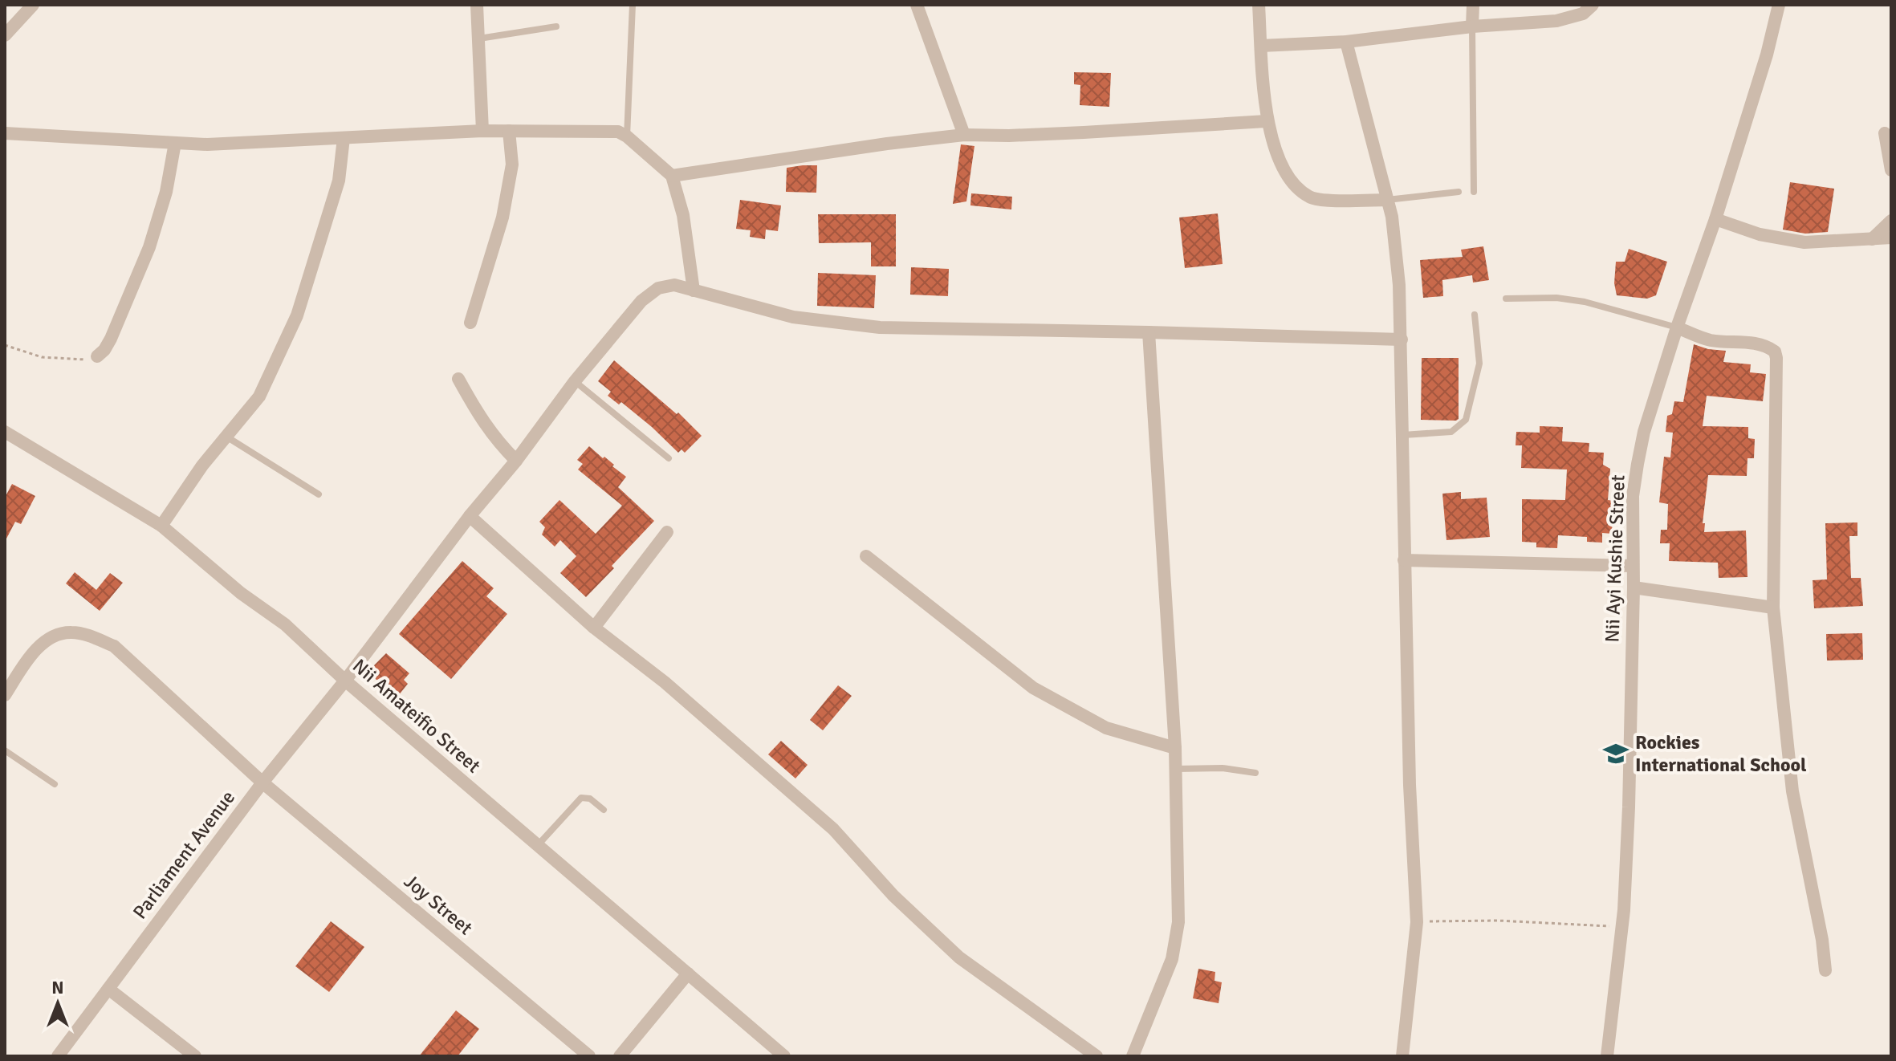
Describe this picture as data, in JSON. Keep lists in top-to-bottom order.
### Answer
{
  "streets": {
    "street": [
      "Nii Ayi Kushie Street",
      "Nii Amateifio Street",
      "Parliament Avenue",
      "Joy Street"
    ]
  },
  "crossings": [
    ["Nii Amateifio Street", "Parliament Avenue"],
    ["Parliament Avenue", "Joy Street"]
  ],
  "places": {
    "school or university": ["Rockies International School"]
  },
  "north": "top"
}
